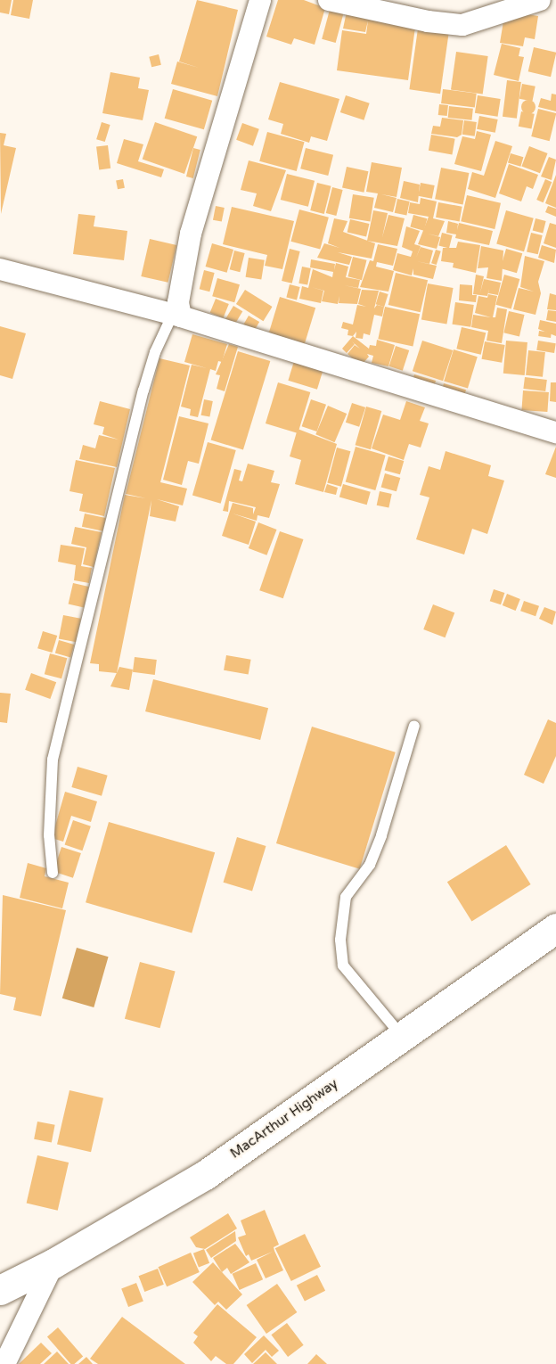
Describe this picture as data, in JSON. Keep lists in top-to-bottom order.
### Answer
{
  "streets": {
    "highway": ["MacArthur Highway"]
  }
}
